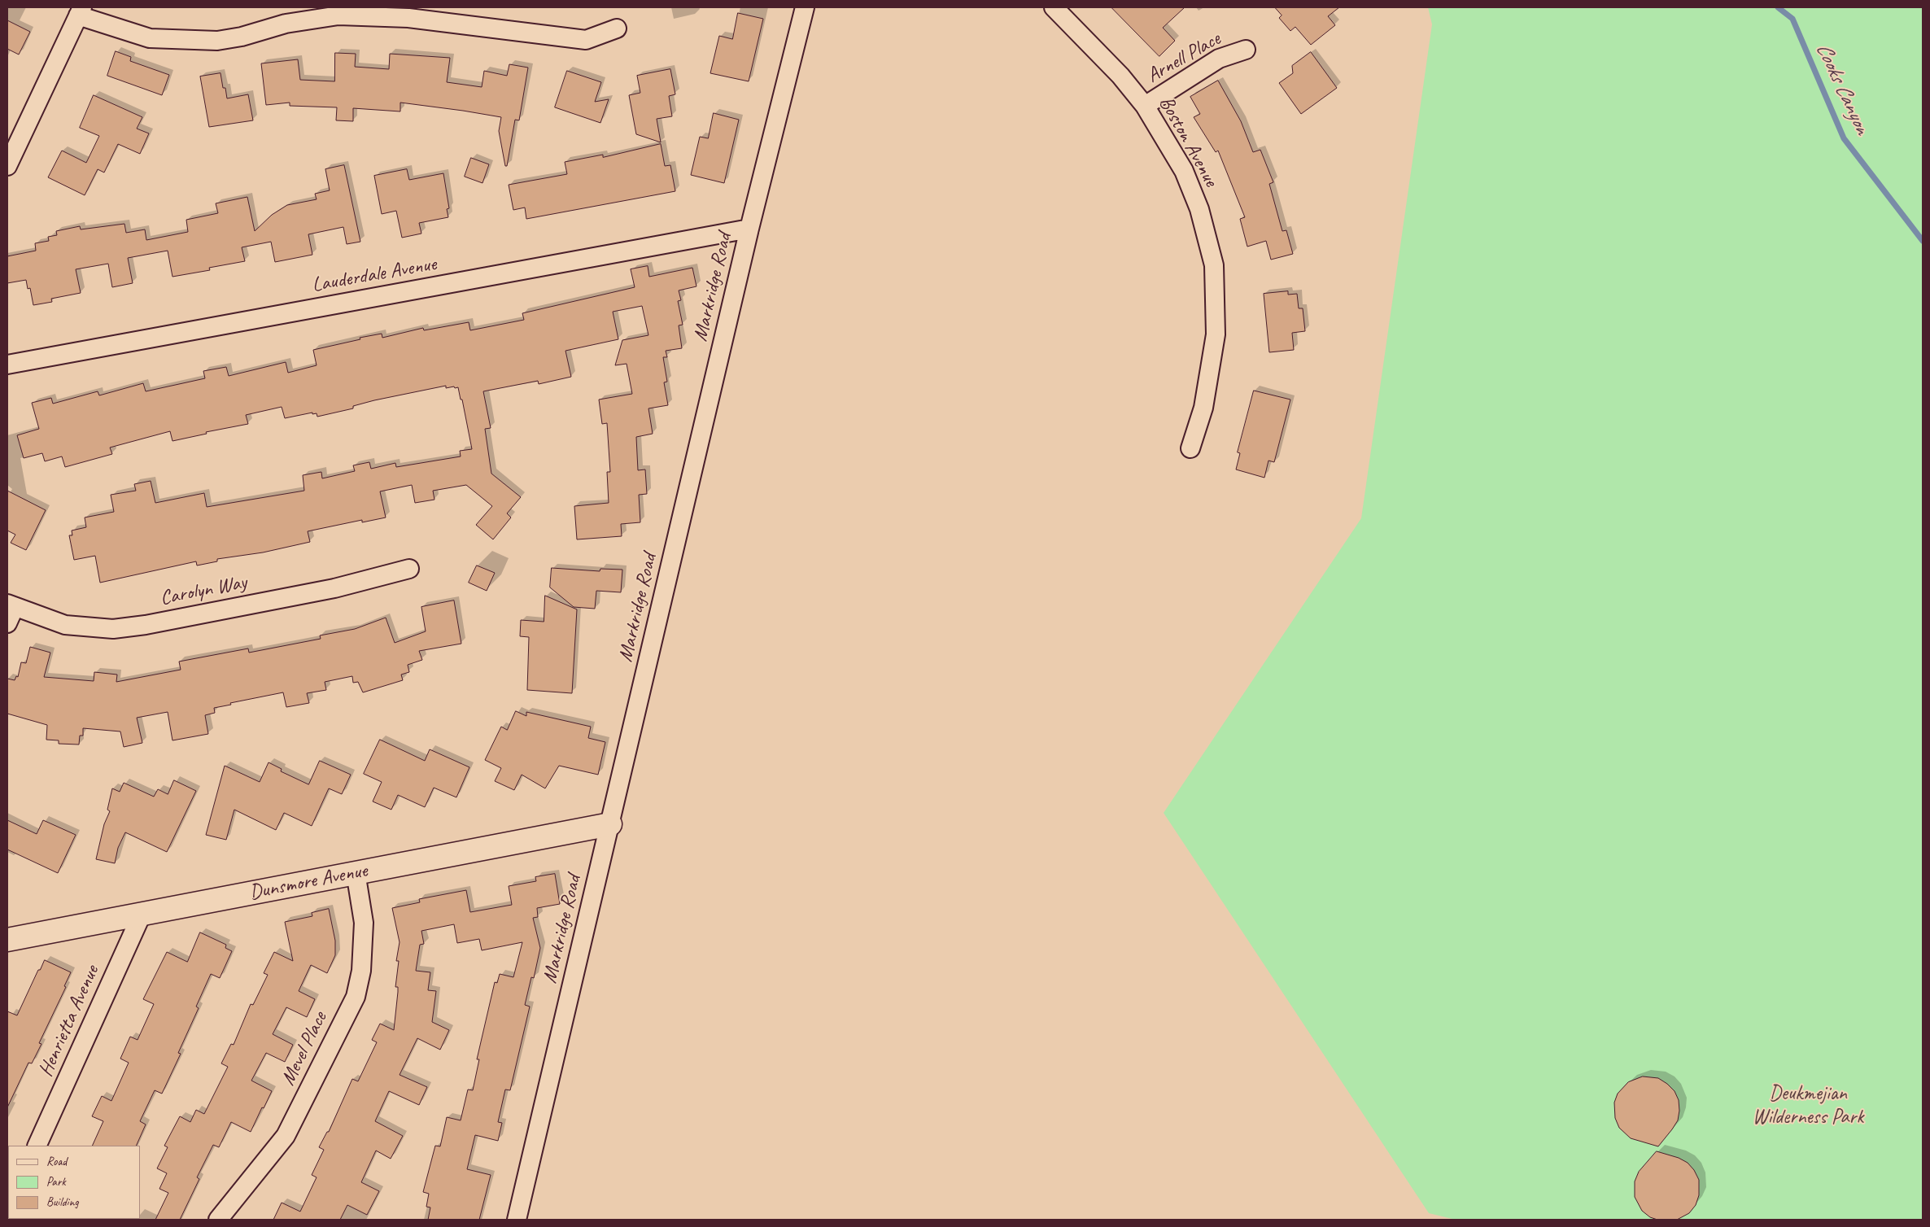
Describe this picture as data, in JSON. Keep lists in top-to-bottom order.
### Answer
{
  "streets": {
    "street": [
      "Arnell Place",
      "Boston Avenue",
      "Lauderdale Avenue",
      "Markridge Road",
      "Carolyn Way",
      "Dunsmore Avenue",
      "Henrietta Avenue",
      "Mevel Place"
    ]
  },
  "crossings": [
    ["Arnell Place", "Boston Avenue"],
    ["Lauderdale Avenue", "Markridge Road"],
    ["Markridge Road", "Dunsmore Avenue"],
    ["Dunsmore Avenue", "Henrietta Avenue"],
    ["Dunsmore Avenue", "Mevel Place"]
  ],
  "water": ["Cooks Canyon"],
  "parks": ["Deukmejian Wilderness Park"],
  "legend": ["Road", "Park", "Building"]
}
